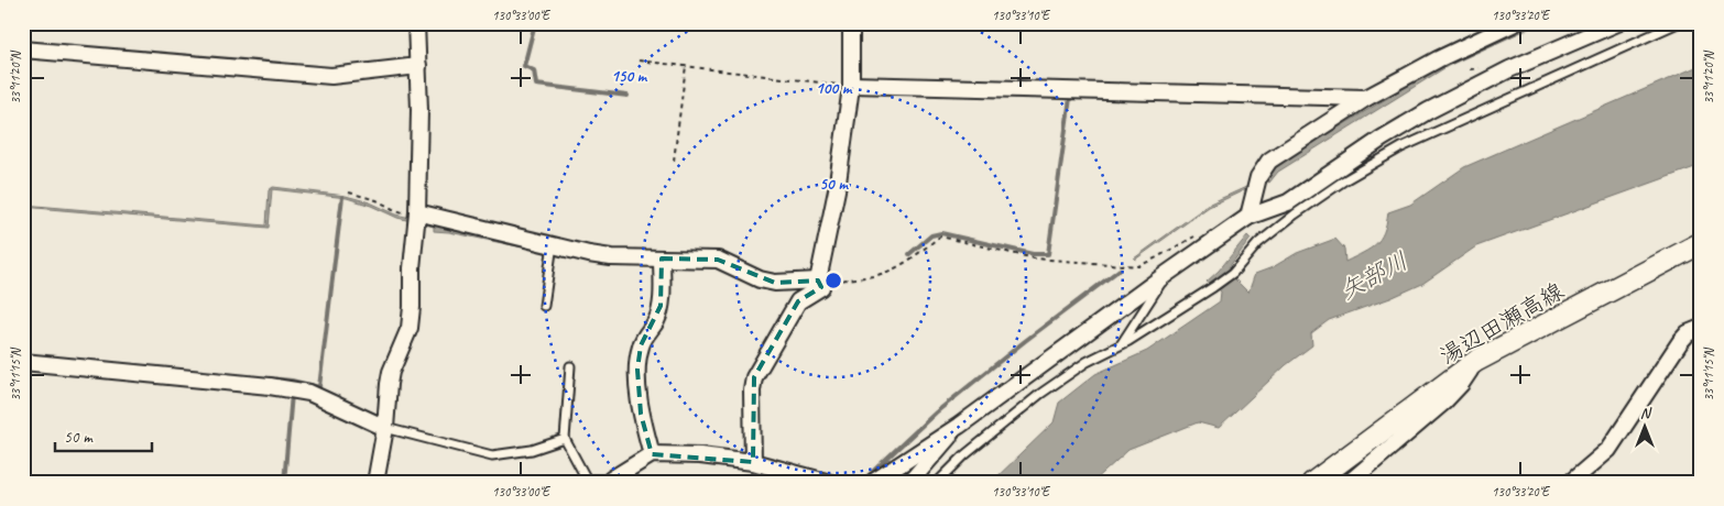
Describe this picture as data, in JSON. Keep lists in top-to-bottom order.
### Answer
{
  "streets": {
    "main road": ["湯辺田瀬高線"]
  },
  "water": ["矢部川"],
  "scale_bar": "50 m",
  "north": "top",
  "coordinates": [
    "130°33'00\"E",
    "130°33'10\"E",
    "130°33'20\"E",
    "33°11'20\"N",
    "33°11'15\"N"
  ],
  "rings": ["150 m", "100 m", "50 m"]
}
